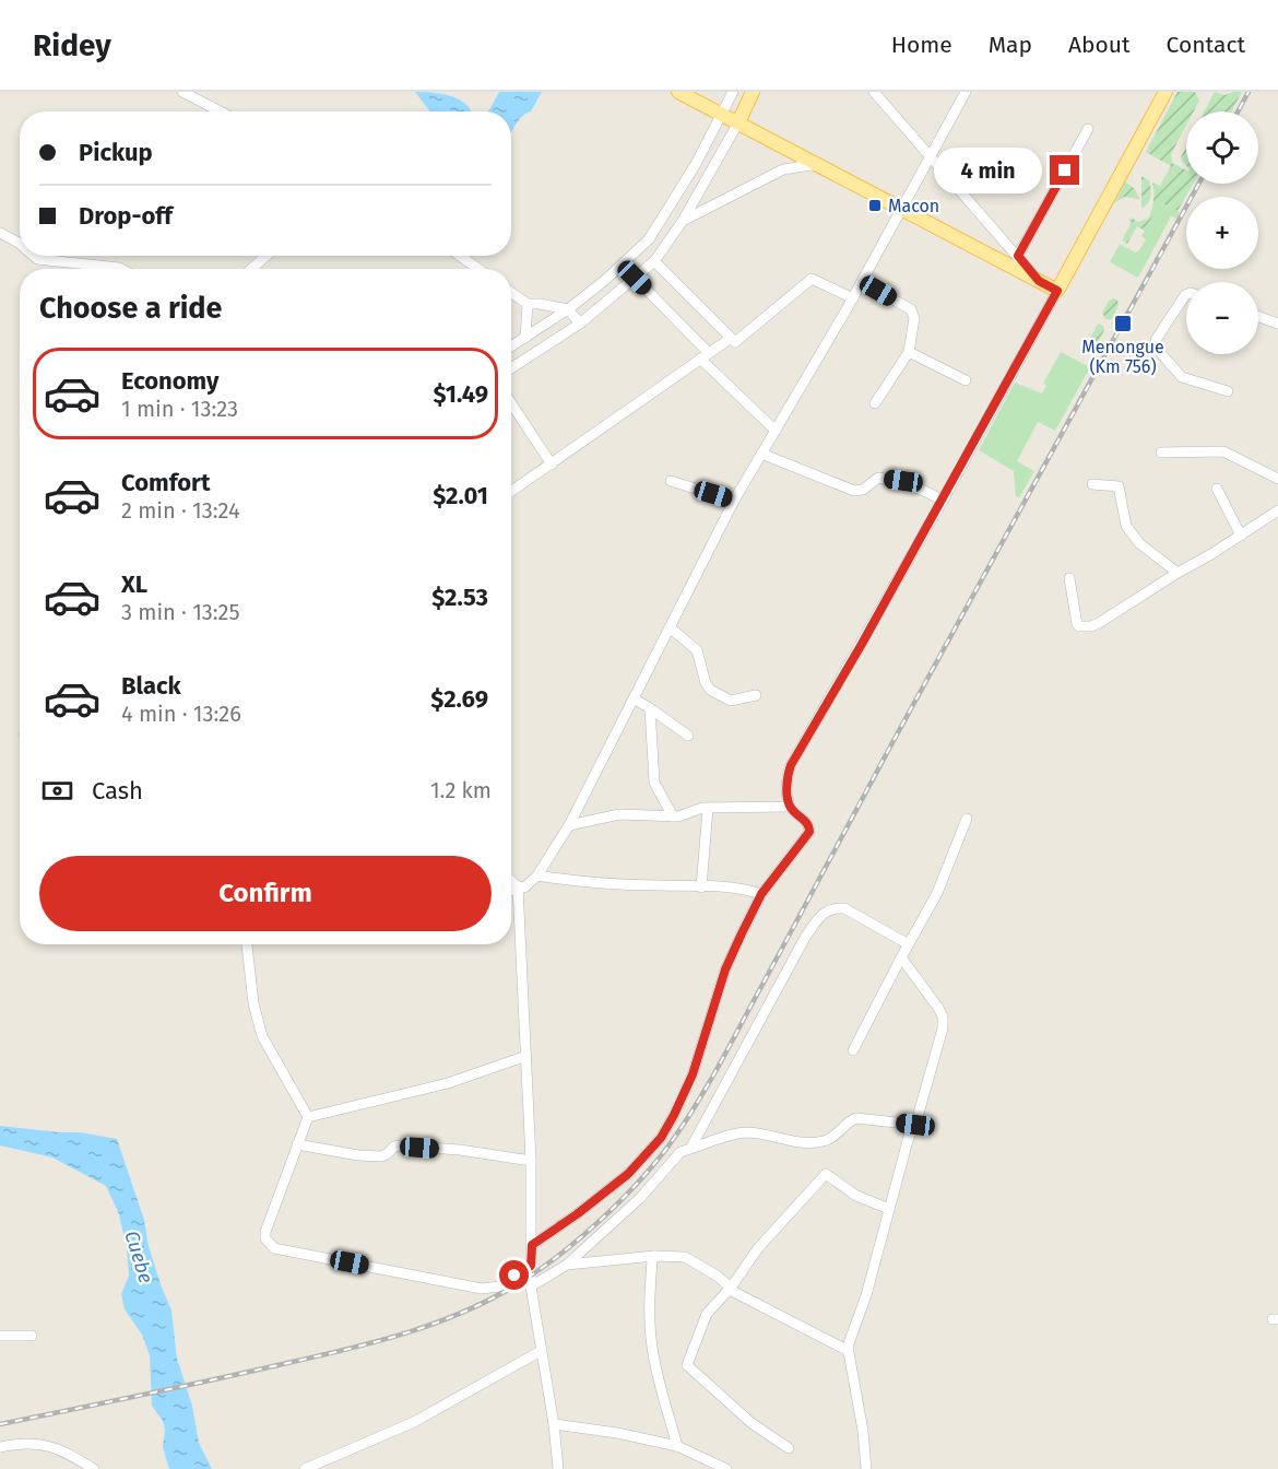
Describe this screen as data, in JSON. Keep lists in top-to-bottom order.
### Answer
{
  "water": ["Cuebe"],
  "places": {
    "transit": ["Macon", "Menongue (Km 756)"]
  },
  "page": {
    "header": "Ridey",
    "nav": [
      "Home",
      "Map",
      "About",
      "Contact"
    ],
    "map_buttons": ["+", "−"],
    "banner": ["Pickup", "Drop-off"],
    "bubble": "4 min",
    "heading": "Choose a ride",
    "list": [
      {
        "name": "Economy",
        "note": "1 min · 13:23",
        "value": "$1.49"
      },
      {
        "name": "Comfort",
        "note": "2 min · 13:24",
        "value": "$2.01"
      },
      {
        "name": "XL",
        "note": "3 min · 13:25",
        "value": "$2.53"
      },
      {
        "name": "Black",
        "note": "4 min · 13:26",
        "value": "$2.69"
      }
    ],
    "pay": ["Cash", "1.2 km"],
    "buttons": "Confirm"
  }
}
